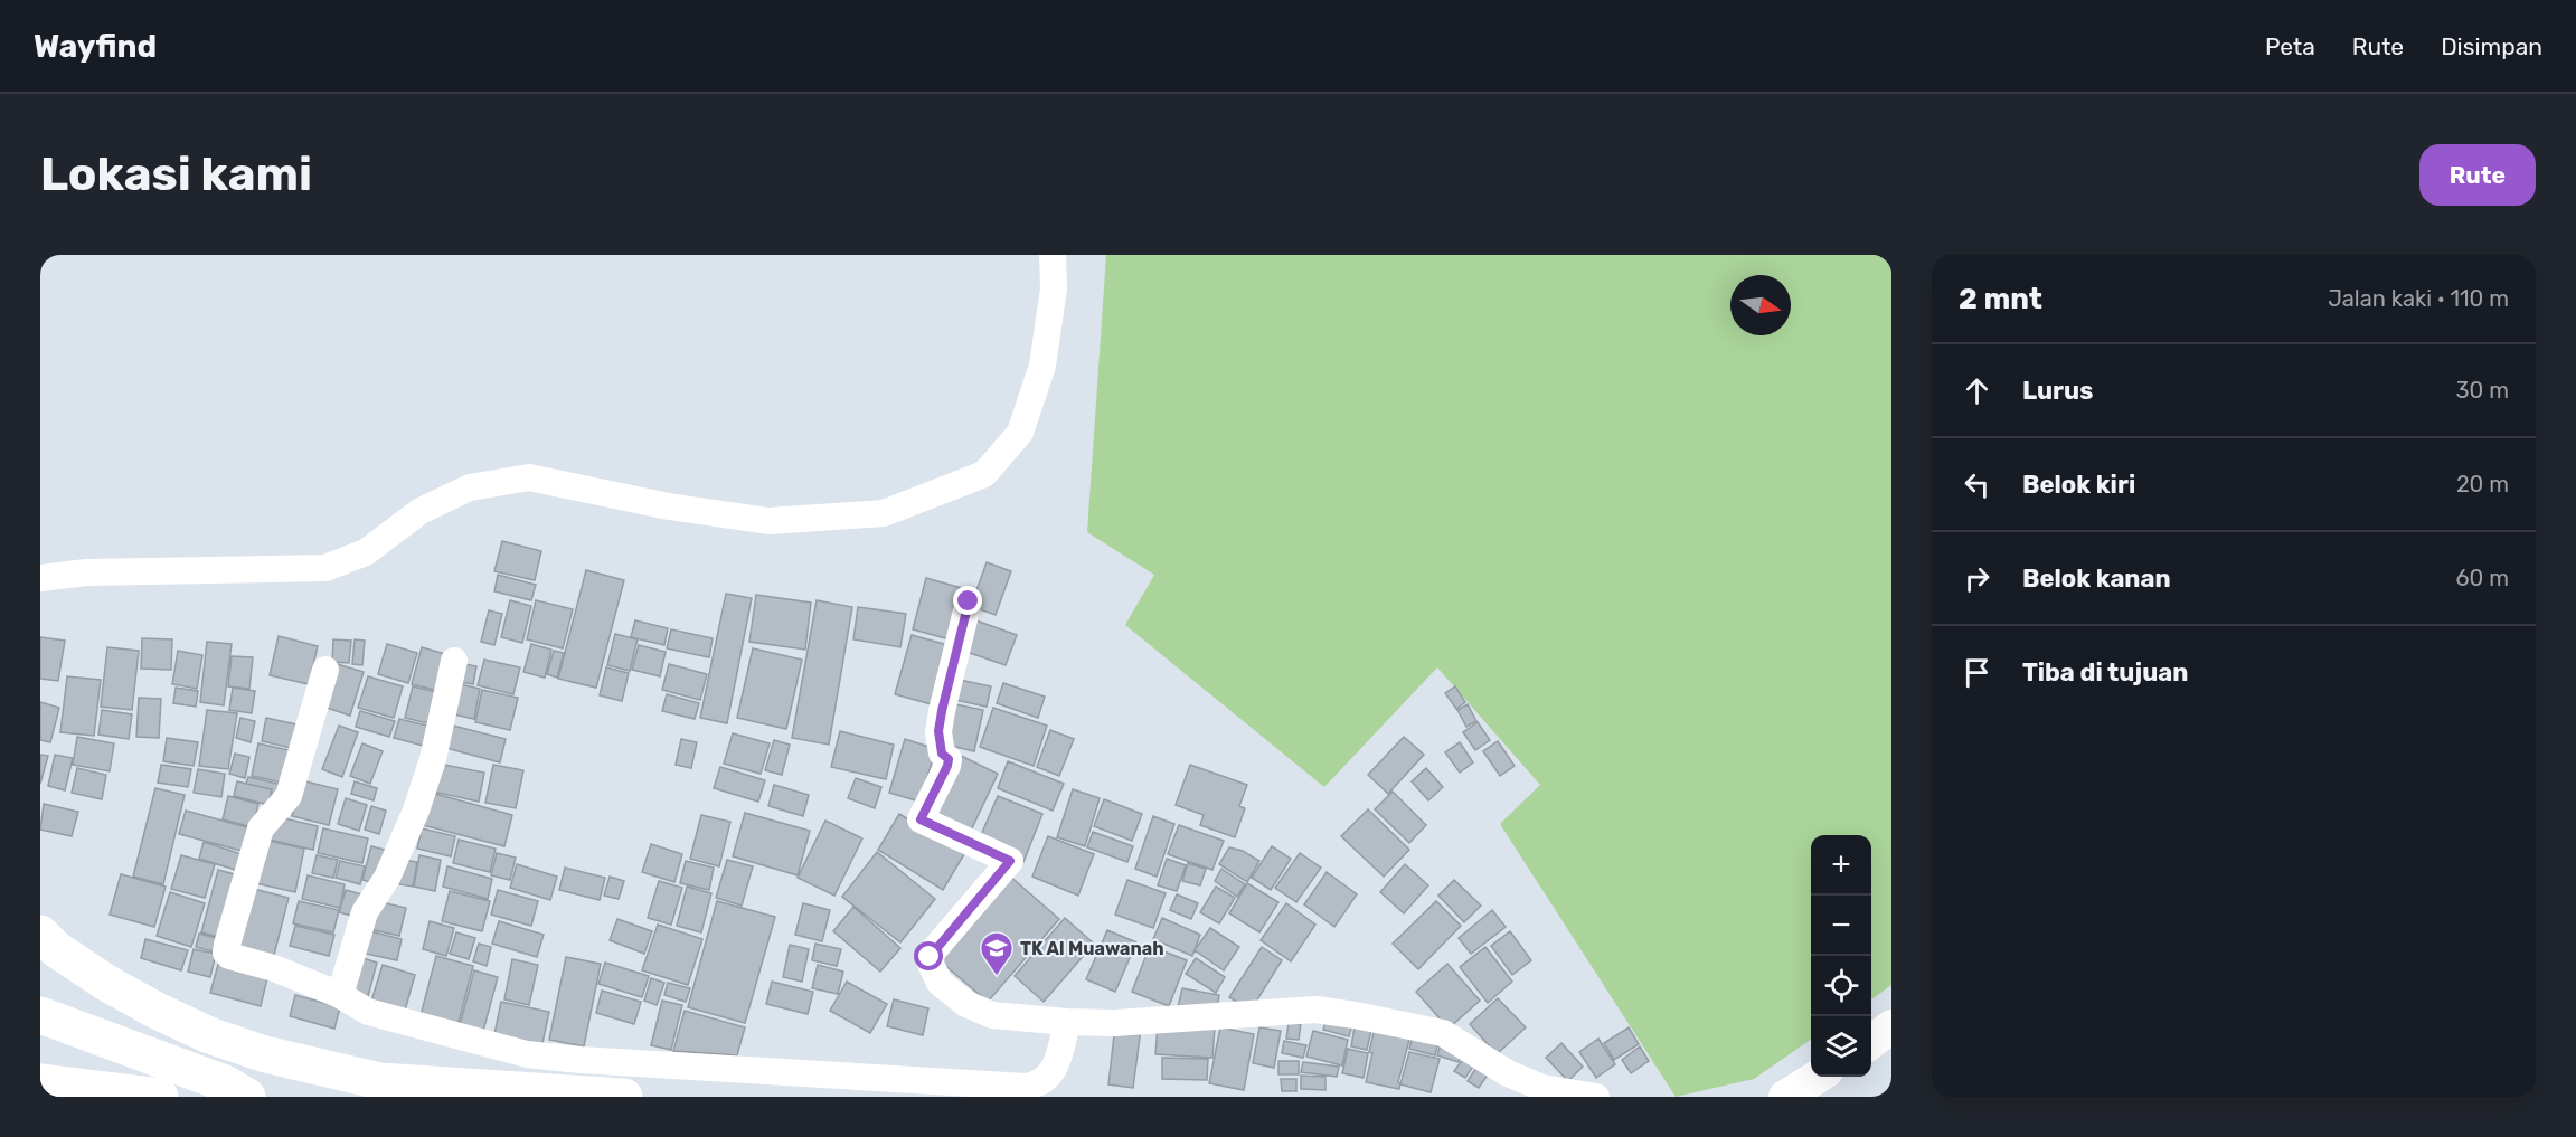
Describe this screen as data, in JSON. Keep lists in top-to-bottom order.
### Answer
{
  "places": {
    "school or university": ["TK Al Muawanah"]
  },
  "north": "right",
  "page": {
    "header": "Wayfind",
    "nav": ["Peta", "Rute", "Disimpan"],
    "buttons": "Rute",
    "title": "Lokasi kami",
    "heading": ["2 mnt", "Jalan kaki · 110 m"],
    "list": [
      ["Lurus", "30 m"],
      ["Belok kiri", "20 m"],
      ["Belok kanan", "60 m"],
      "Tiba di tujuan"
    ],
    "map_buttons": ["+", "−"]
  }
}
